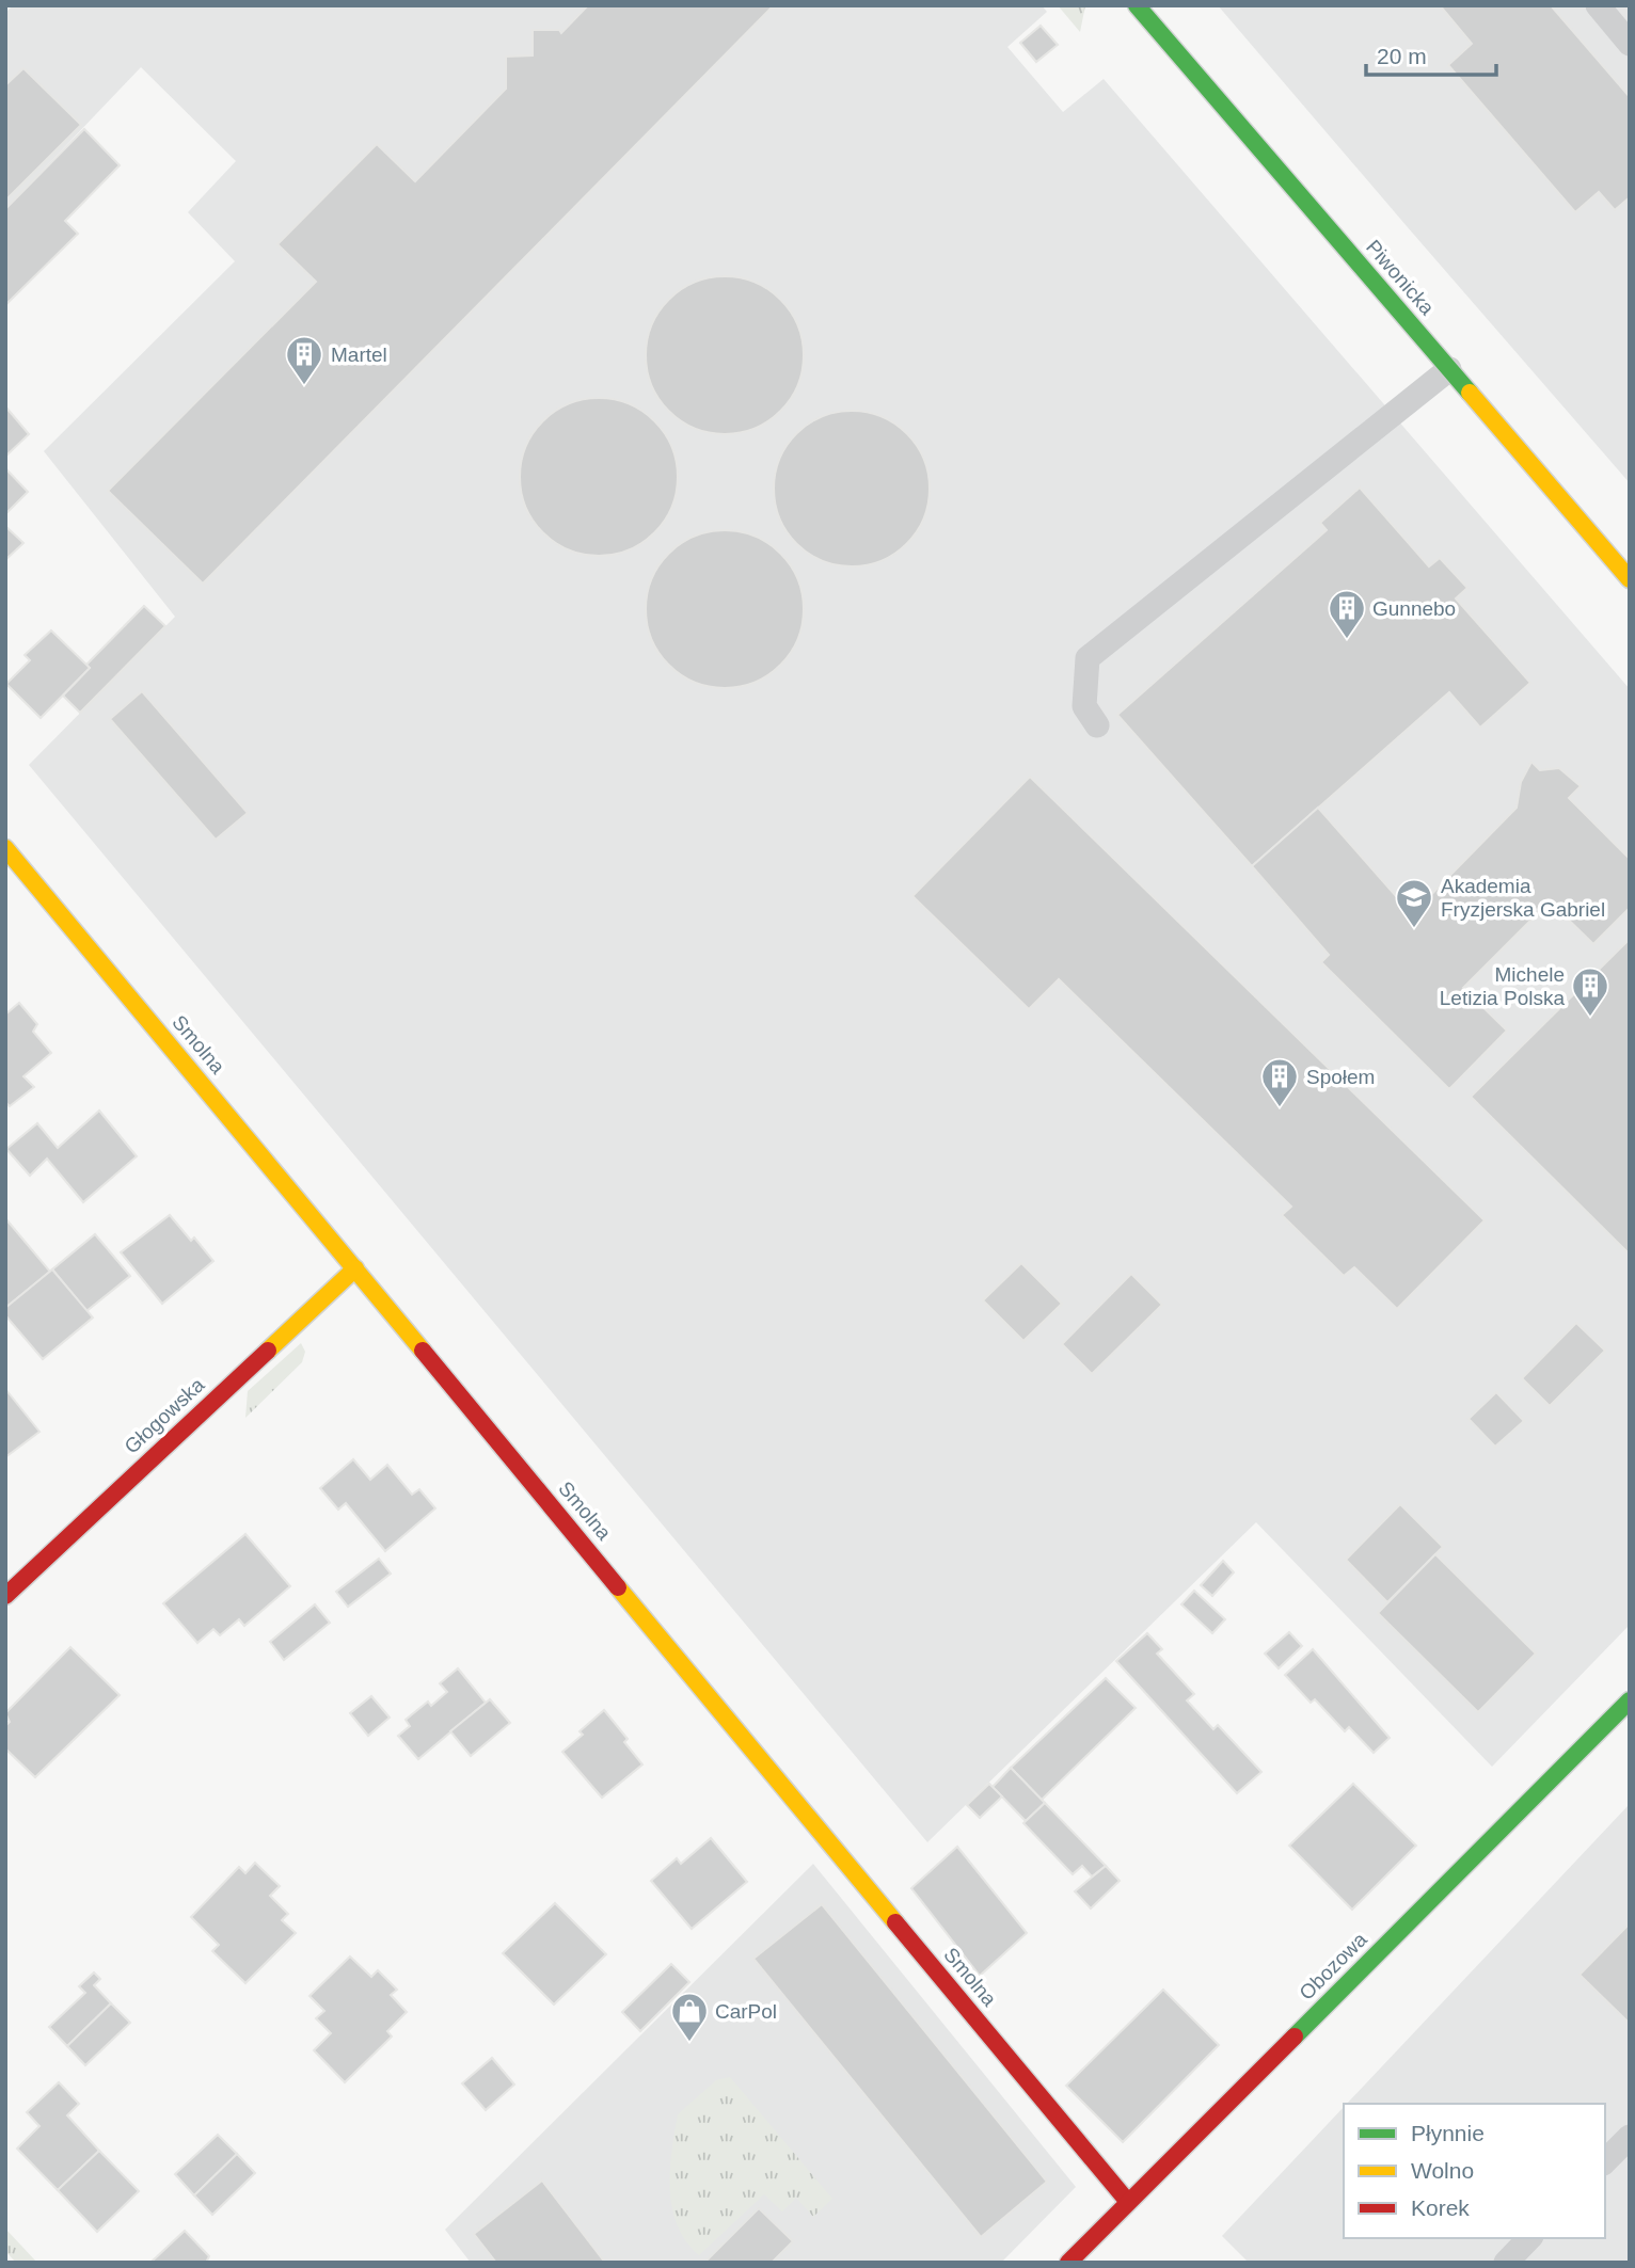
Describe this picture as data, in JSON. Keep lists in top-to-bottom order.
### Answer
{
  "streets": {
    "street": [
      "Piwonicka",
      "Smolna",
      "Głogowska",
      "Obozowa"
    ]
  },
  "crossings": [
    ["Smolna", "Głogowska"],
    ["Smolna", "Obozowa"]
  ],
  "places": {
    "building": [
      "Martel",
      "Gunnebo",
      "Michele Letizia Polska",
      "Społem"
    ],
    "school or university": ["Akademia Fryzjerska Gabriel"],
    "shop": ["CarPol"]
  },
  "legend": ["Płynnie", "Wolno", "Korek"],
  "scale_bar": "20 m"
}
